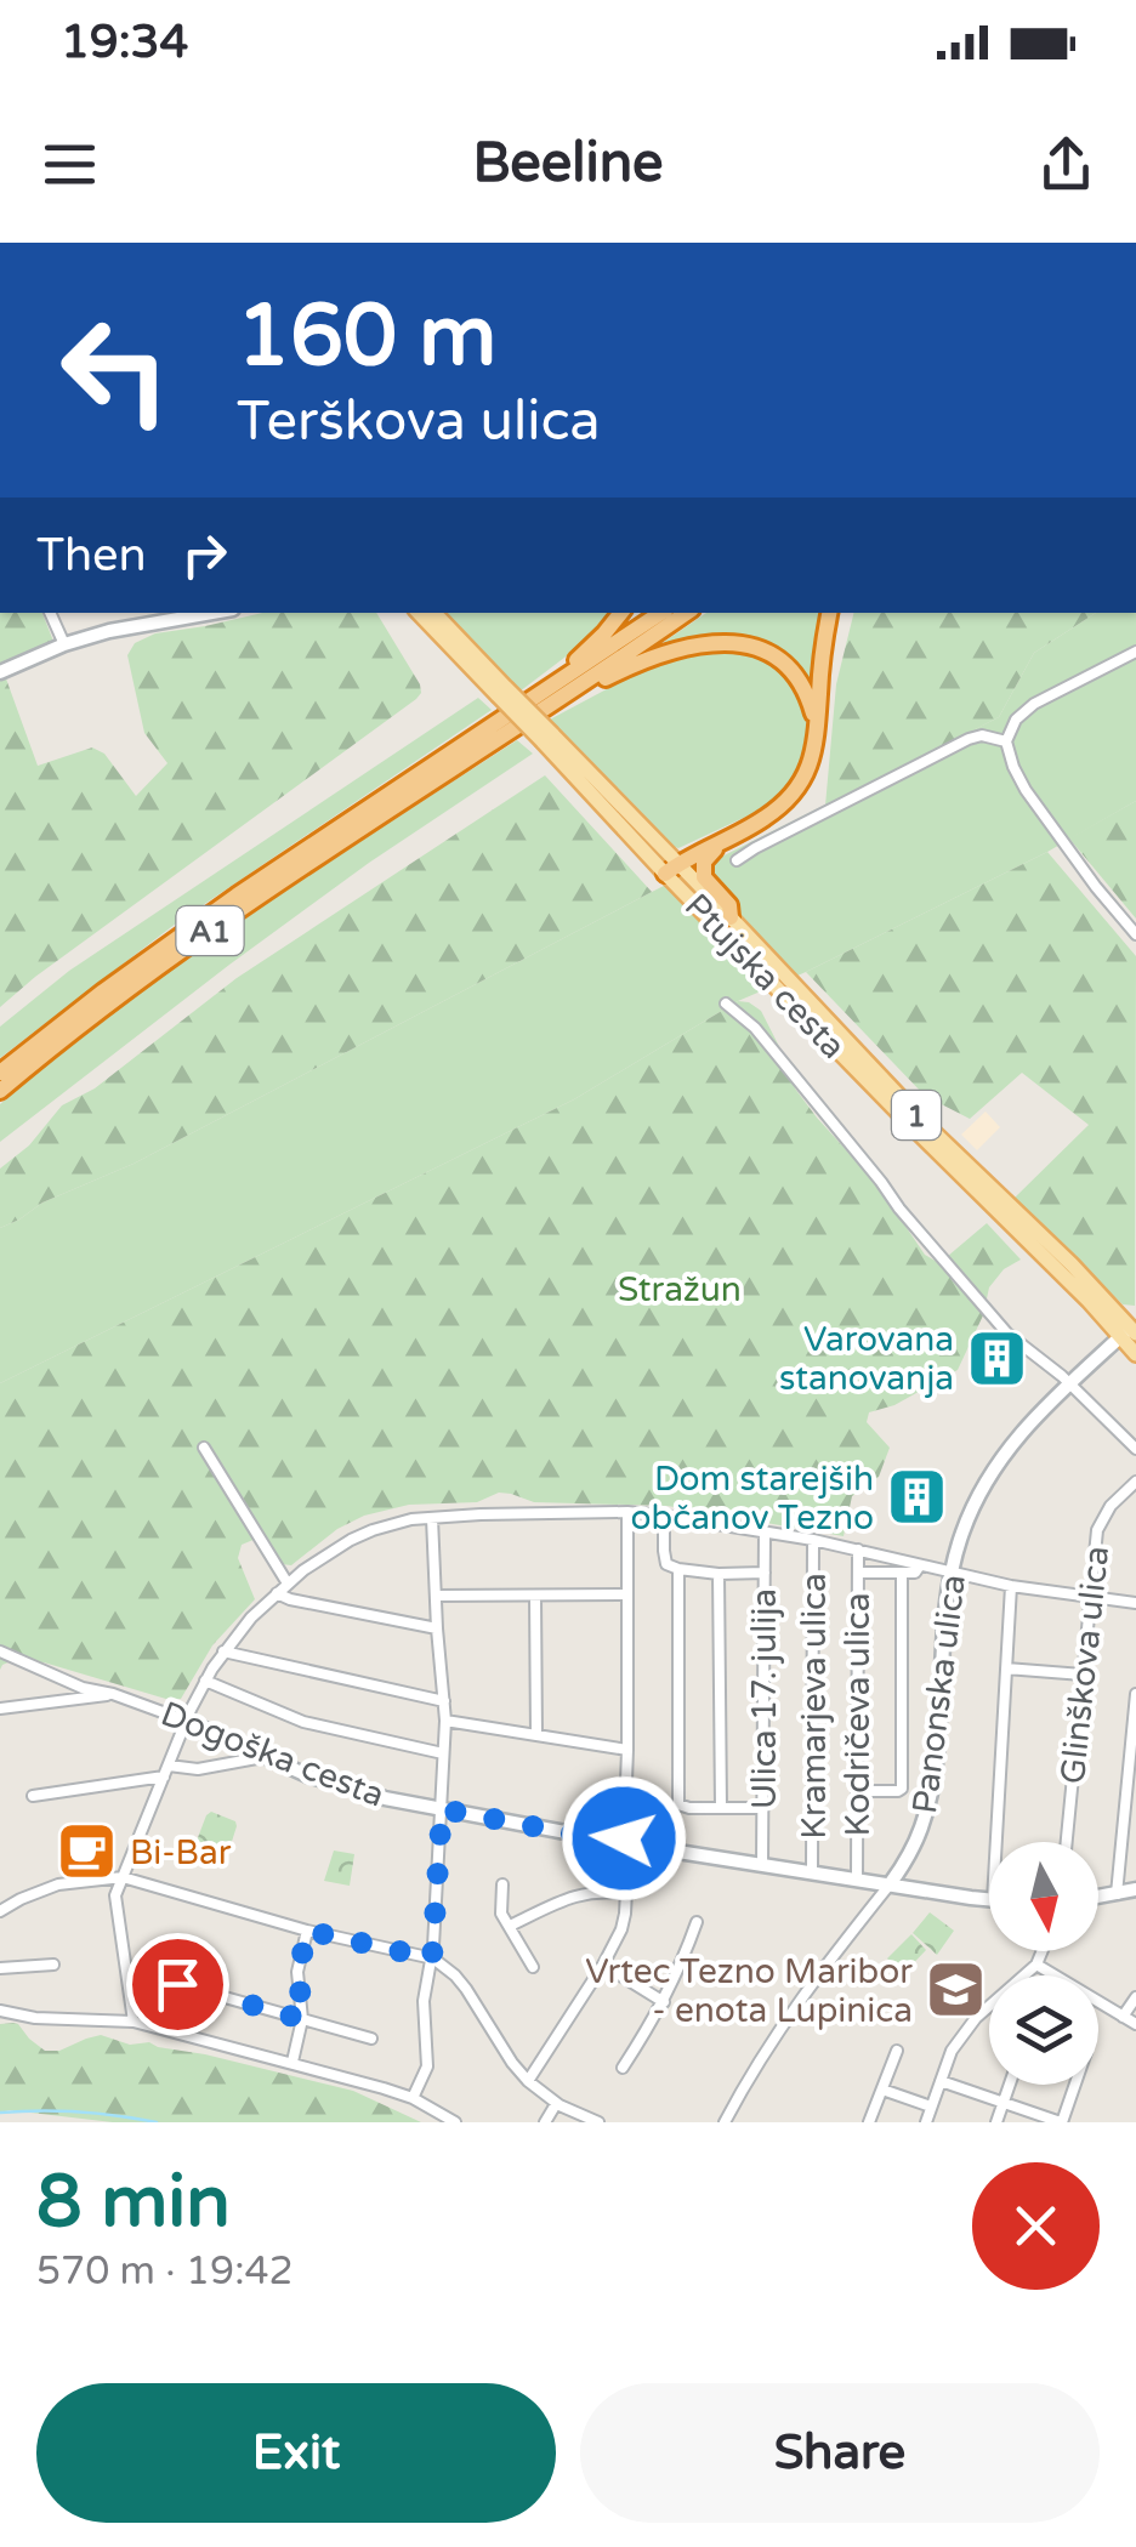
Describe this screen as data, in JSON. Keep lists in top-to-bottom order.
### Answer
{
  "streets": {
    "highway": ["A1"],
    "main road": ["Ptujska cesta", "1"],
    "street": [
      "Glinškova ulica",
      "Panonska ulica",
      "Ulica 17. julija",
      "Kramarjeva ulica",
      "Kodričeva ulica",
      "Dogoška cesta"
    ]
  },
  "crossings": [
    ["Ptujska cesta", "Panonska ulica"],
    ["Panonska ulica", "Dogoška cesta"],
    ["Ulica 17. julija", "Dogoška cesta"],
    ["Kramarjeva ulica", "Dogoška cesta"],
    ["Kodričeva ulica", "Dogoška cesta"]
  ],
  "parks": ["Stražun"],
  "places": {
    "building": ["Varovana stanovanja", "Dom starejših občanov Tezno"],
    "cafe": ["Bi-Bar"],
    "school or university": ["Vrtec Tezno Maribor - enota Lupinica"]
  },
  "north": "bottom",
  "page": {
    "status": "19:34",
    "header": "Beeline",
    "turn": ["160 m", "Terškova ulica"],
    "then": "Then",
    "heading": ["8 min", "570 m · 19:42"],
    "buttons": ["Exit", "Share"]
  }
}
